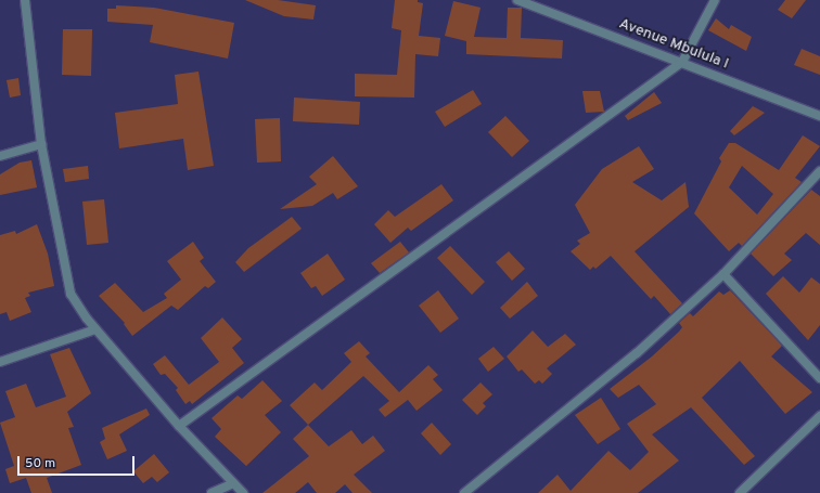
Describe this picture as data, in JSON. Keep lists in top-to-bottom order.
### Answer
{
  "streets": {
    "street": ["Avenue Mbulula I"]
  },
  "scale_bar": "50 m"
}
